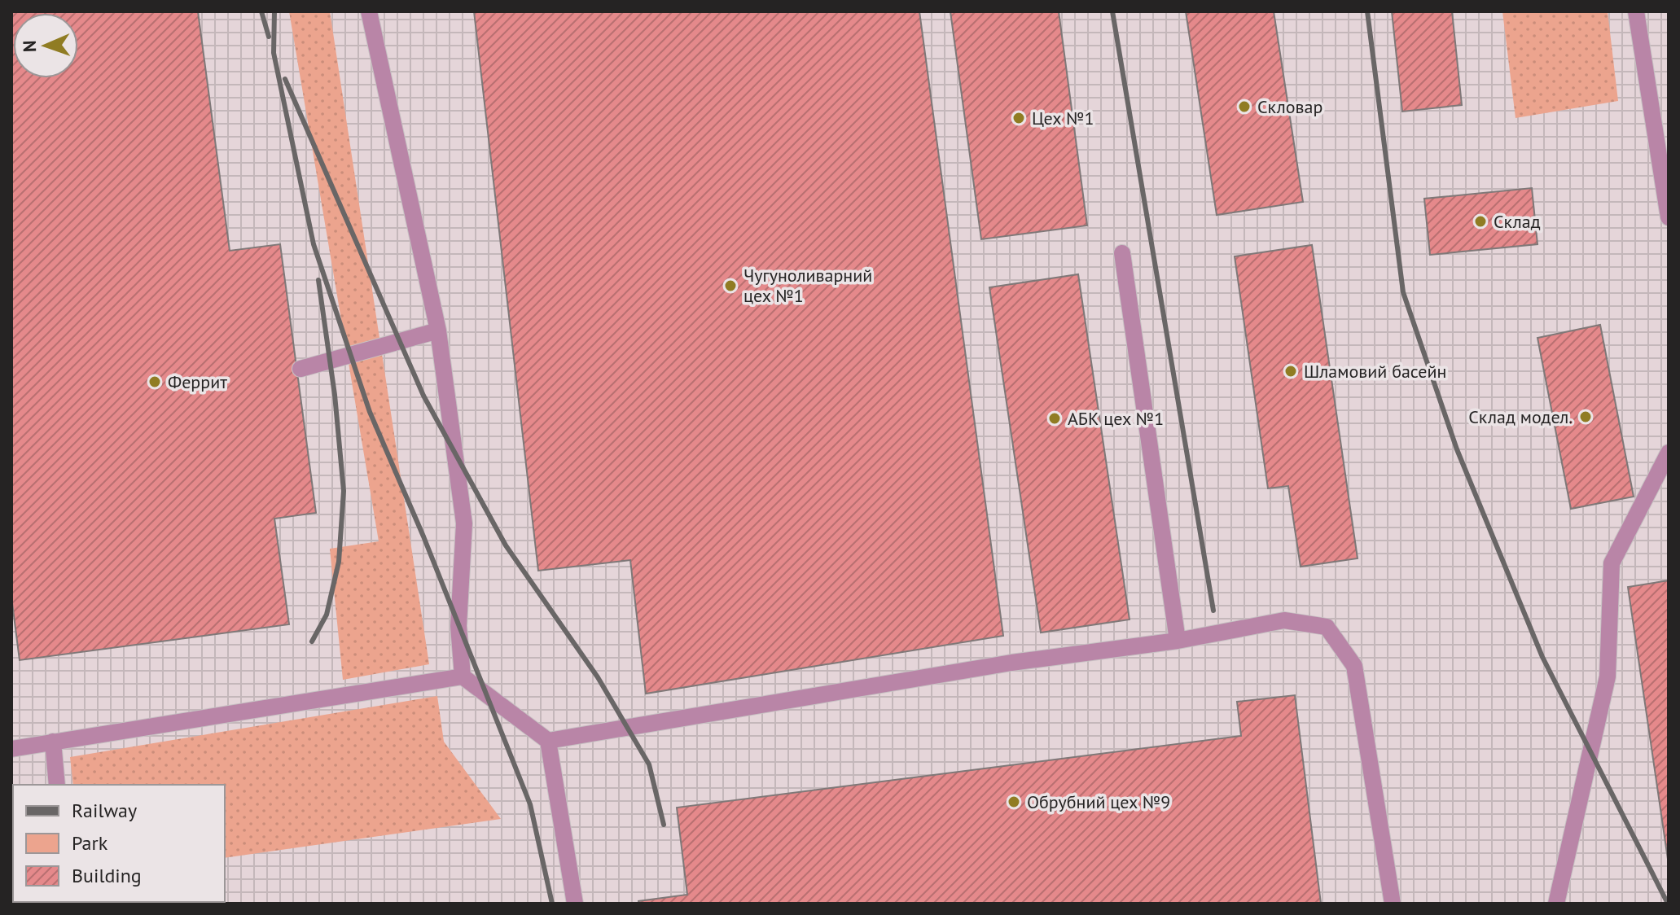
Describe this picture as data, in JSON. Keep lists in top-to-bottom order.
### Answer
{
  "places": [
    "Скловар",
    "Цех №1",
    "Склад",
    "Чугуноливарний цех №1",
    "Шламовий басейн",
    "Феррит",
    "Склад модел.",
    "АБК цех №1",
    "Обрубний цех №9"
  ],
  "legend": ["Railway", "Park", "Building"],
  "north": "left"
}
